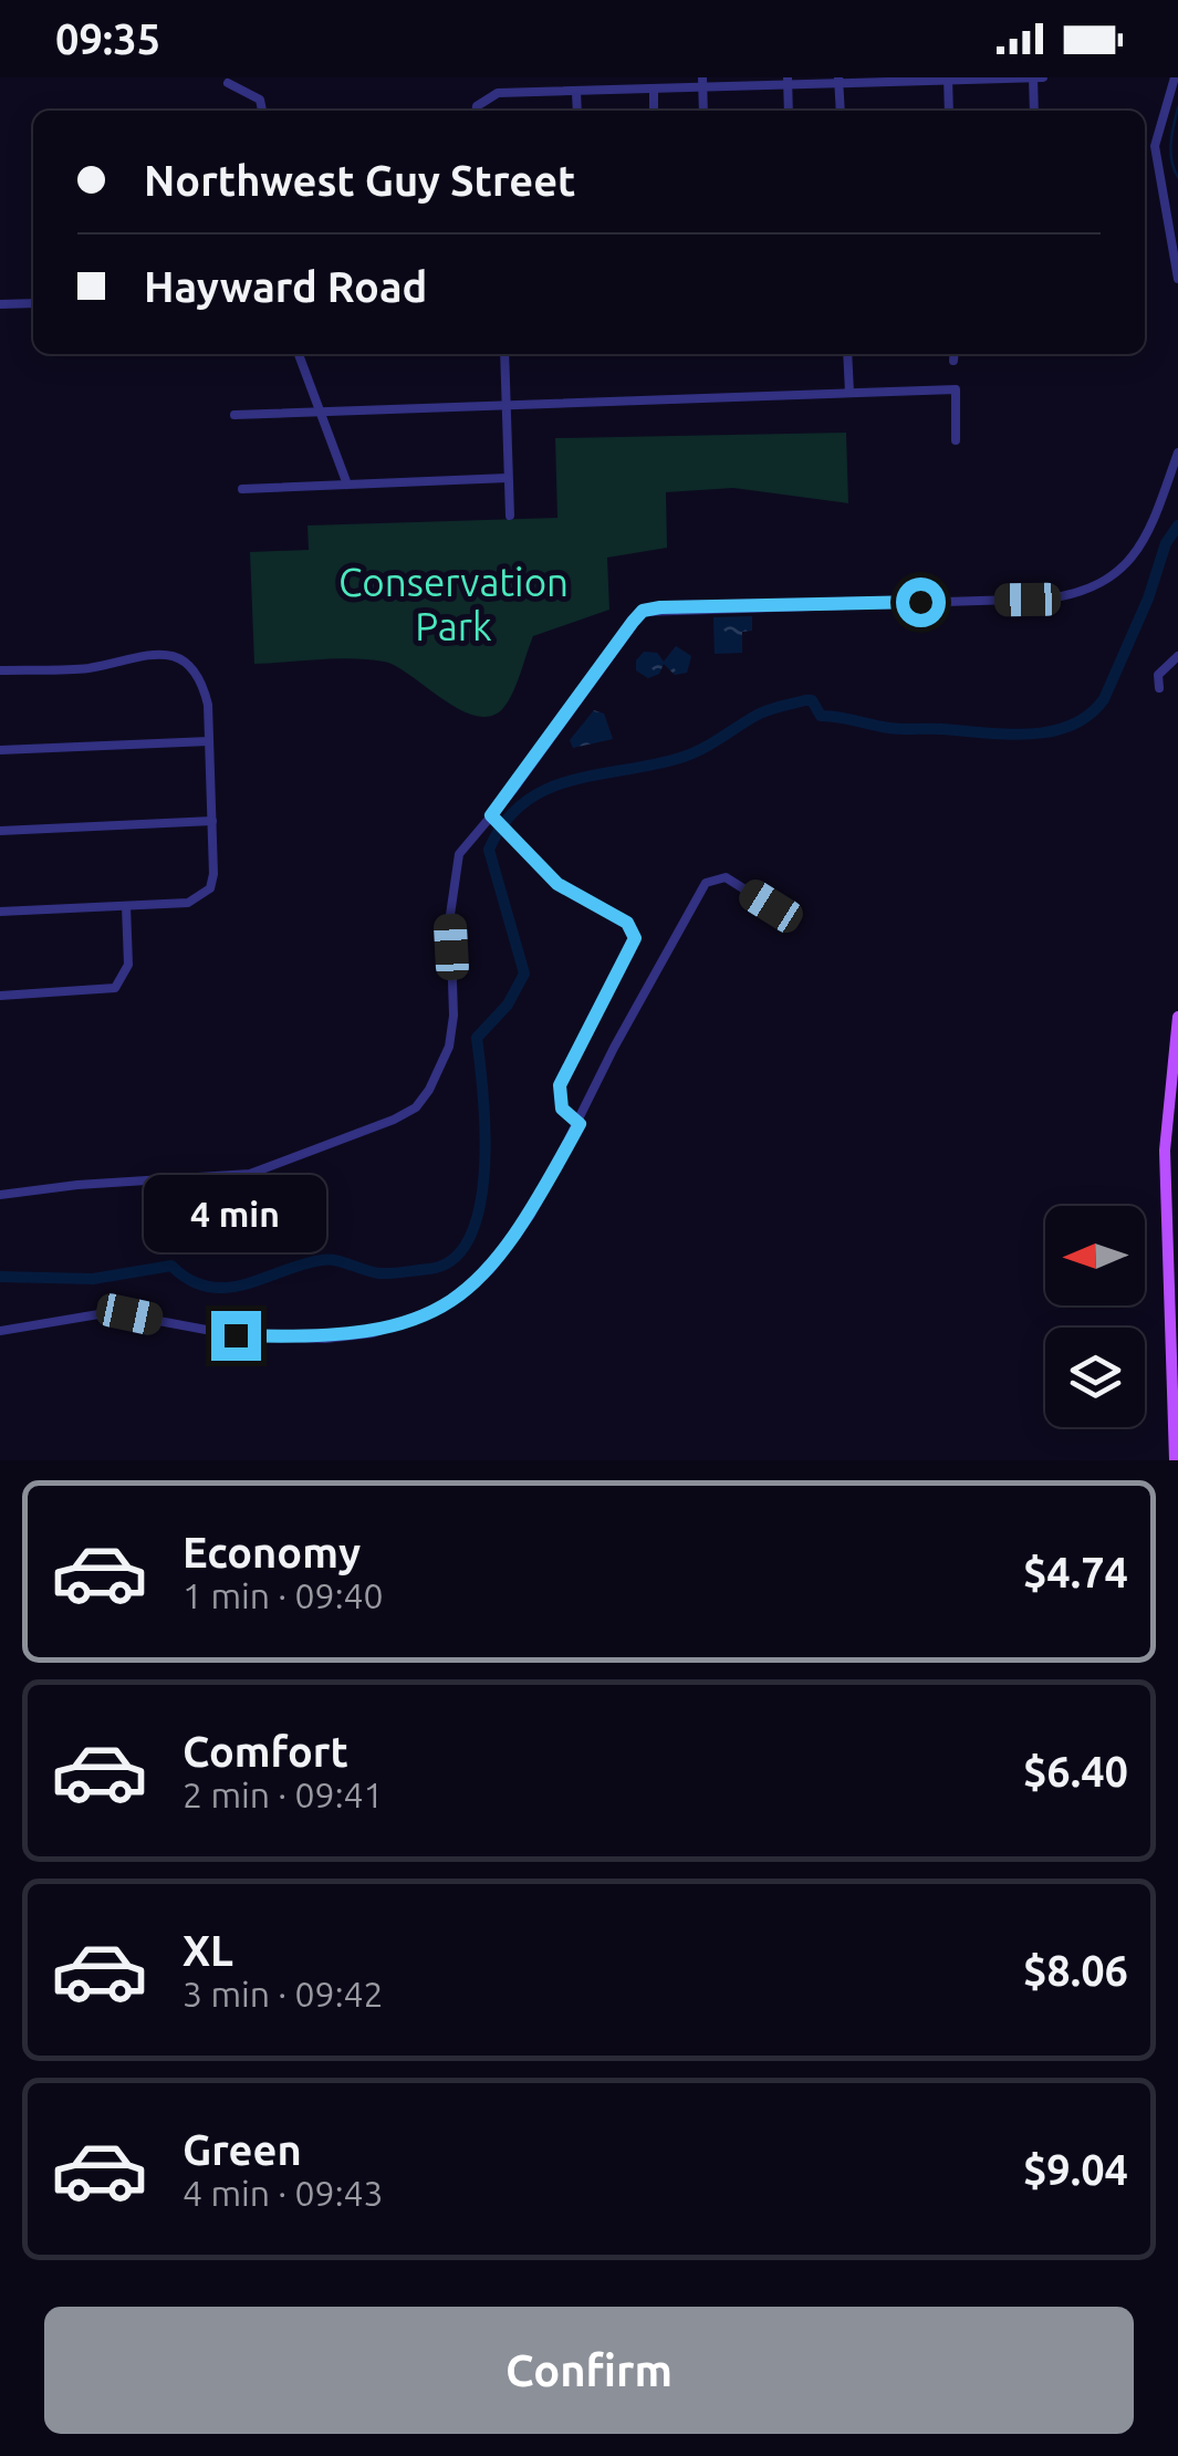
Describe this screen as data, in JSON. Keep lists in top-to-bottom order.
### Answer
{
  "parks": ["Conservation Park"],
  "north": "left",
  "page": {
    "status": "09:35",
    "banner": ["Northwest Guy Street", "Hayward Road"],
    "bubble": "4 min",
    "list": [
      {
        "name": "Economy",
        "note": "1 min · 09:40",
        "value": "$4.74"
      },
      {
        "name": "Comfort",
        "note": "2 min · 09:41",
        "value": "$6.40"
      },
      {
        "name": "XL",
        "note": "3 min · 09:42",
        "value": "$8.06"
      },
      {
        "name": "Green",
        "note": "4 min · 09:43",
        "value": "$9.04"
      }
    ],
    "buttons": "Confirm"
  }
}
